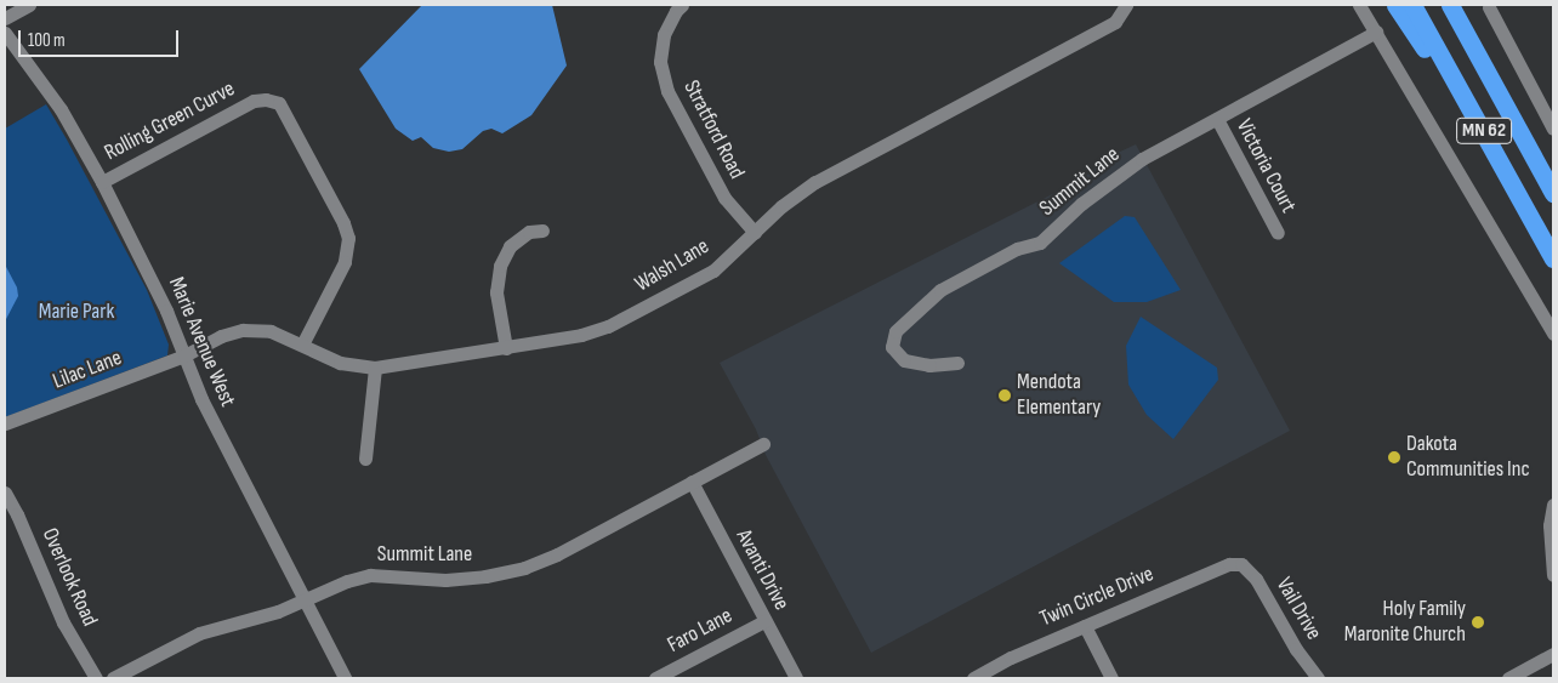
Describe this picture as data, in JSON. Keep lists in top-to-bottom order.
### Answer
{
  "streets": {
    "highway": ["MN 62"],
    "street": [
      "Rolling Green Curve",
      "Stratford Road",
      "Victoria Court",
      "Summit Lane",
      "Walsh Lane",
      "Marie Avenue West",
      "Lilac Lane",
      "Avanti Drive",
      "Overlook Road",
      "Twin Circle Drive",
      "Vail Drive",
      "Faro Lane"
    ]
  },
  "crossings": [
    ["Rolling Green Curve", "Walsh Lane"],
    ["Rolling Green Curve", "Marie Avenue West"],
    ["Stratford Road", "Walsh Lane"],
    ["Victoria Court", "Summit Lane"],
    ["Summit Lane", "Marie Avenue West"],
    ["Summit Lane", "Avanti Drive"],
    ["Walsh Lane", "Marie Avenue West"],
    ["Walsh Lane", "Lilac Lane"],
    ["Marie Avenue West", "Lilac Lane"],
    ["Avanti Drive", "Faro Lane"],
    ["Twin Circle Drive", "Vail Drive"]
  ],
  "parks": ["Marie Park"],
  "places": ["Mendota Elementary", "Dakota Communities Inc", "Holy Family Maronite Church"],
  "scale_bar": "100 m"
}
